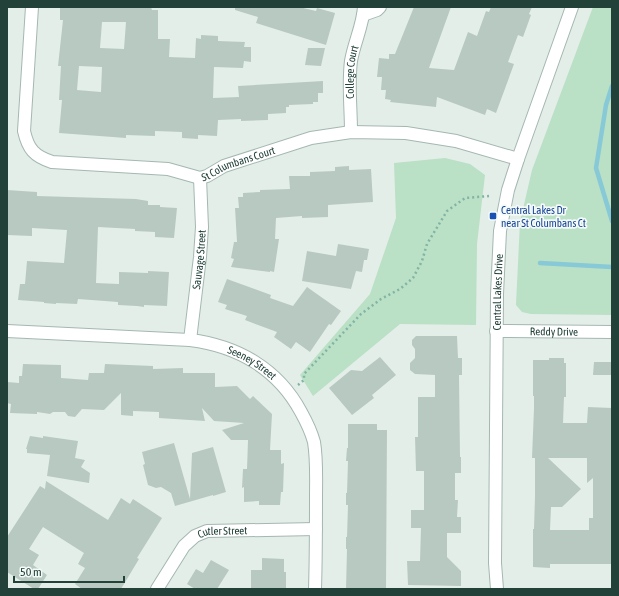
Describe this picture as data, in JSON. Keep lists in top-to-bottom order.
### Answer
{
  "streets": {
    "street": [
      "College Court",
      "St Columbans Court",
      "Sauvage Street",
      "Central Lakes Drive",
      "Reddy Drive",
      "Seeney Street",
      "Cutler Street"
    ]
  },
  "crossings": [
    ["College Court", "St Columbans Court"],
    ["St Columbans Court", "Sauvage Street"],
    ["St Columbans Court", "Central Lakes Drive"],
    ["Sauvage Street", "Seeney Street"],
    ["Central Lakes Drive", "Reddy Drive"],
    ["Seeney Street", "Cutler Street"]
  ],
  "places": {
    "transit": ["Central Lakes Dr near St Columbans Ct"]
  },
  "scale_bar": "50 m"
}
